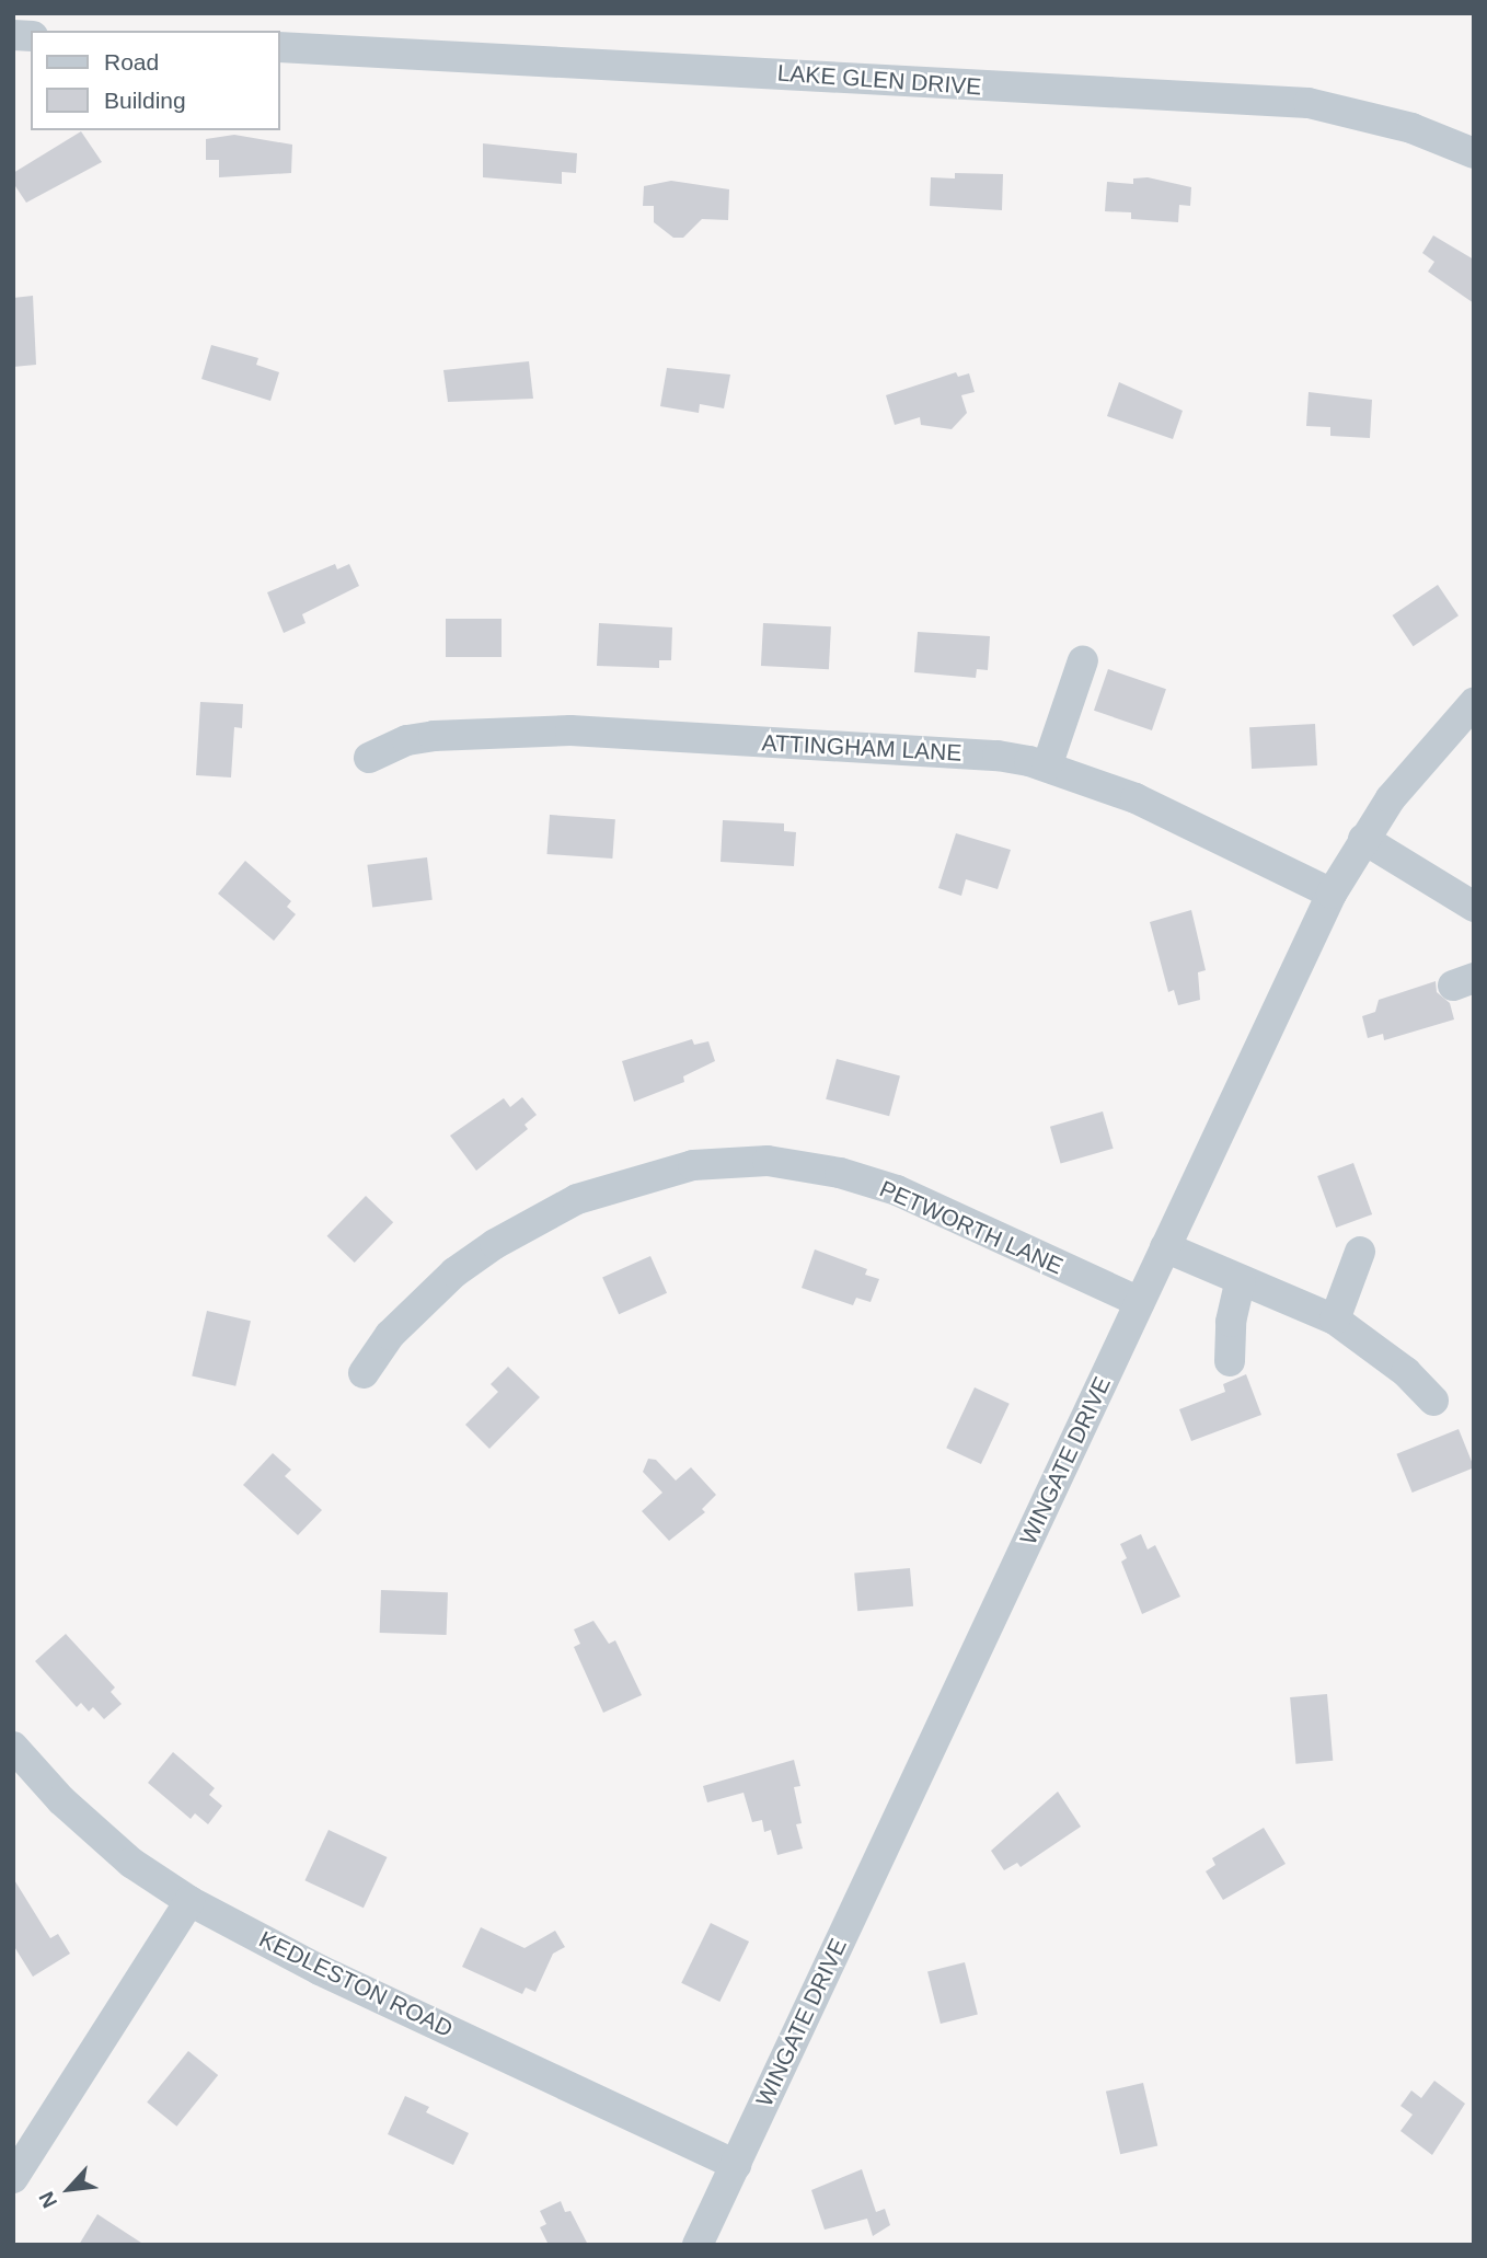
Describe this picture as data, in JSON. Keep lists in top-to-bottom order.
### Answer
{
  "streets": {
    "street": [
      "LAKE GLEN DRIVE",
      "ATTINGHAM LANE",
      "PETWORTH LANE",
      "WINGATE DRIVE",
      "KEDLESTON ROAD"
    ]
  },
  "crossings": [
    ["ATTINGHAM LANE", "WINGATE DRIVE"],
    ["PETWORTH LANE", "WINGATE DRIVE"],
    ["WINGATE DRIVE", "KEDLESTON ROAD"]
  ],
  "legend": ["Road", "Building"],
  "north": "bottom left"
}
